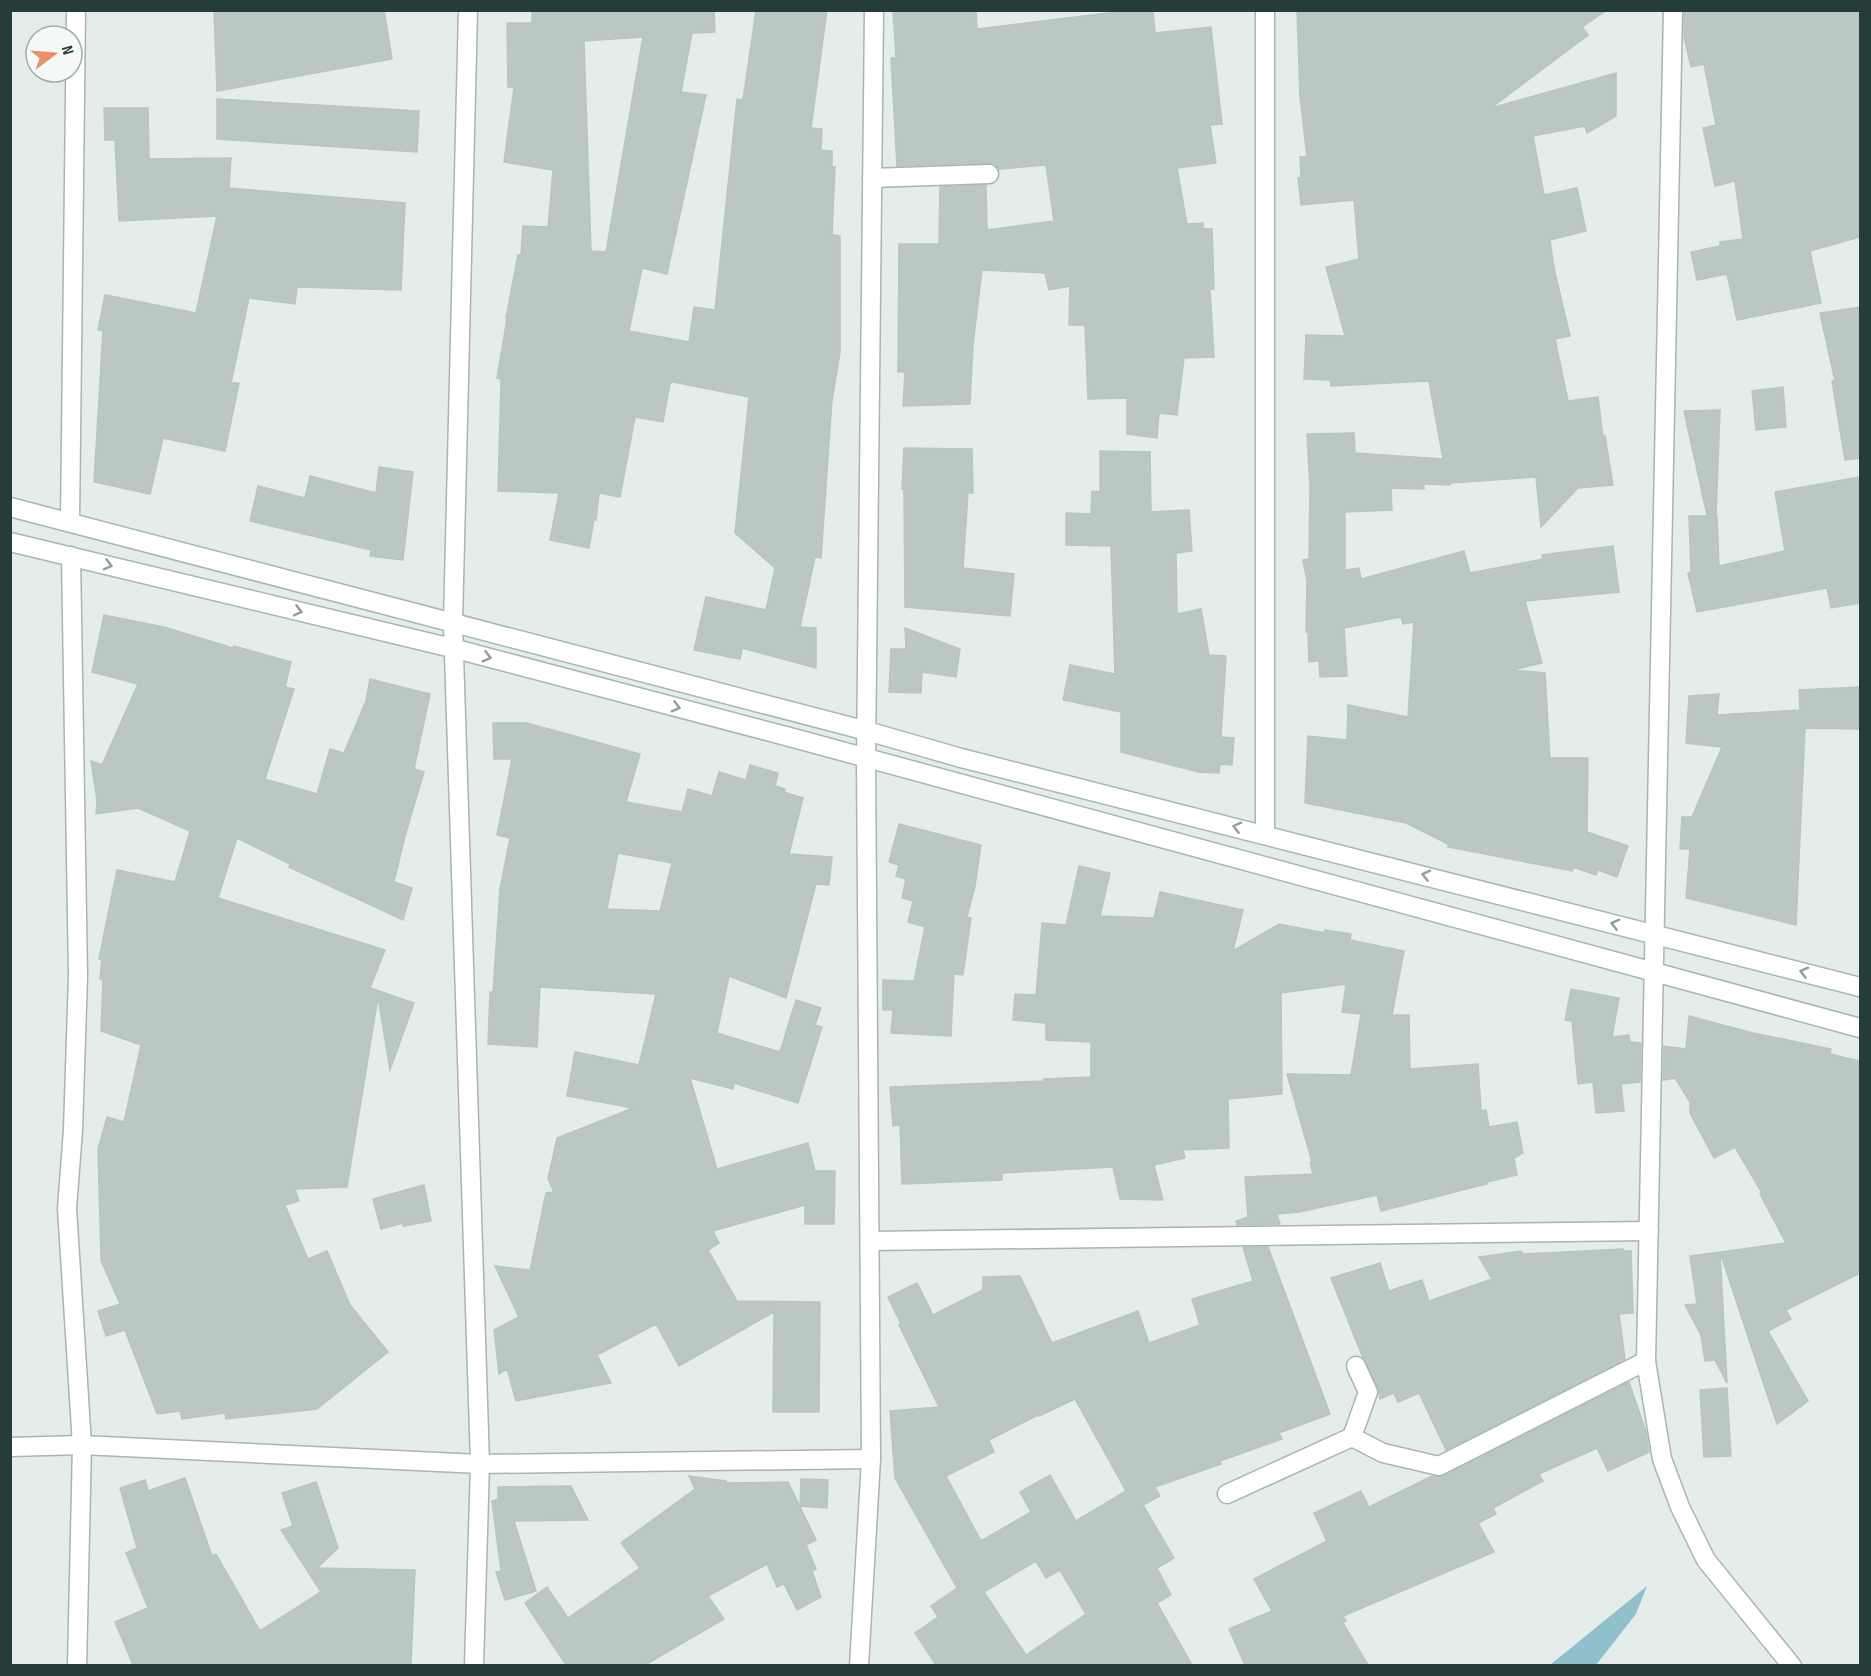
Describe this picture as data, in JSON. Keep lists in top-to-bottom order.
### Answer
{
  "north": "right"
}
